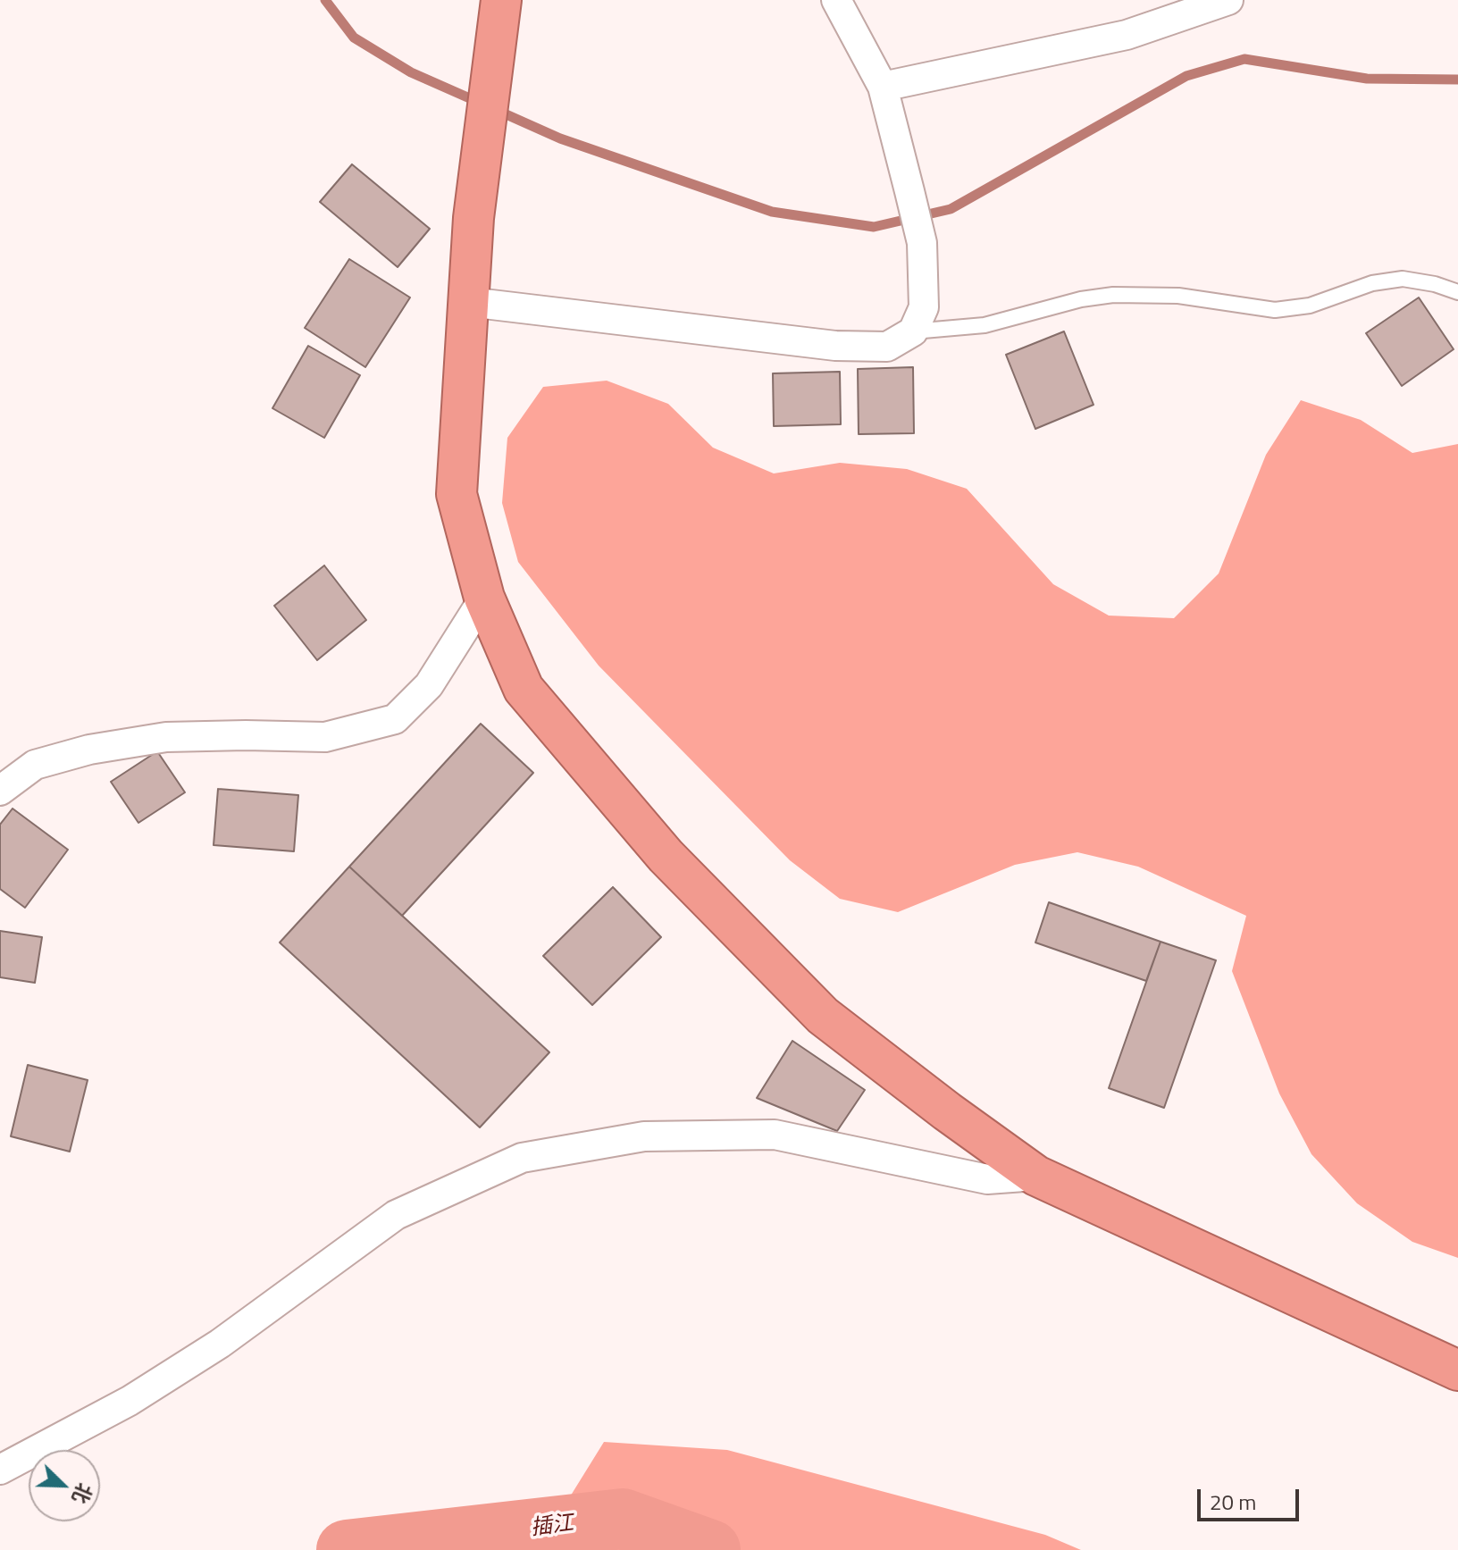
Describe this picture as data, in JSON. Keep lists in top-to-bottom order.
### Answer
{
  "water": ["插江"],
  "scale_bar": "20 m",
  "north": "bottom right"
}
